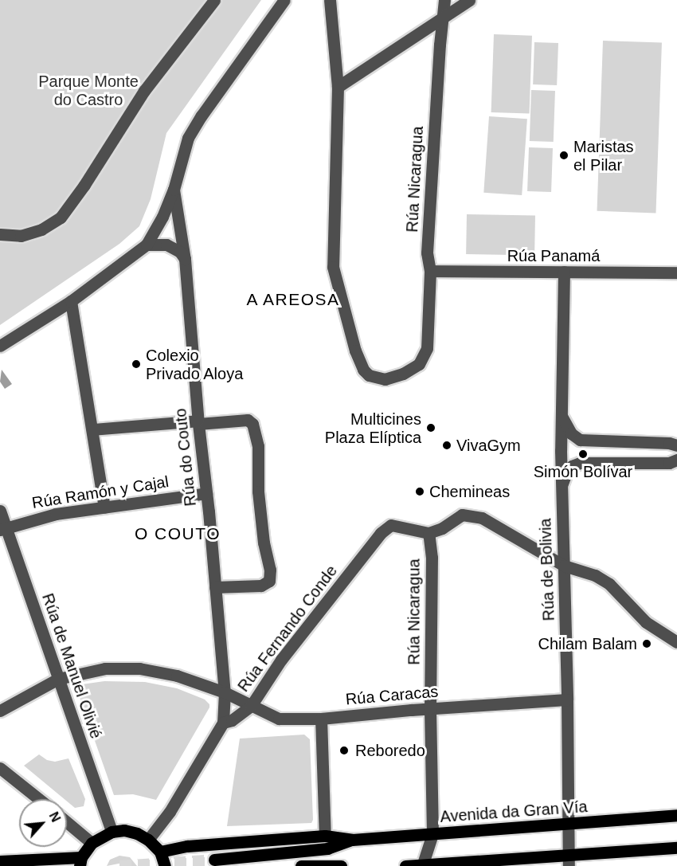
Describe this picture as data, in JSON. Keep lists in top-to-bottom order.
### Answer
{
  "streets": {
    "main road": ["Avenida da Gran Vía"],
    "street": [
      "Rúa Nicaragua",
      "Rúa Panamá",
      "Rúa do Couto",
      "Rúa Ramón y Cajal",
      "Rúa de Bolivia",
      "Rúa Fernando Conde",
      "Rúa de Manuel Olivié",
      "Rúa Caracas"
    ]
  },
  "crossings": [
    ["Rúa Nicaragua", "Rúa Panamá"],
    ["Rúa Nicaragua", "Rúa Fernando Conde"],
    ["Rúa Nicaragua", "Rúa Caracas"],
    ["Rúa Nicaragua", "Avenida da Gran Vía"],
    ["Rúa Panamá", "Rúa de Bolivia"],
    ["Rúa do Couto", "Rúa Ramón y Cajal"],
    ["Rúa do Couto", "Rúa Fernando Conde"],
    ["Rúa do Couto", "Rúa Caracas"],
    ["Rúa Ramón y Cajal", "Rúa de Manuel Olivié"],
    ["Rúa de Bolivia", "Rúa Caracas"],
    ["Rúa de Bolivia", "Avenida da Gran Vía"],
    ["Rúa Fernando Conde", "Rúa Caracas"],
    ["Rúa de Manuel Olivié", "Rúa Caracas"]
  ],
  "districts": ["A AREOSA", "O COUTO"],
  "parks": ["Parque Monte do Castro"],
  "places": [
    "Maristas el Pilar",
    "Colexio Privado Aloya",
    "Multicines Plaza Elíptica",
    "VivaGym",
    "Simón Bolívar",
    "Chemineas",
    "Chilam Balam",
    "Reboredo"
  ],
  "north": "top right"
}
